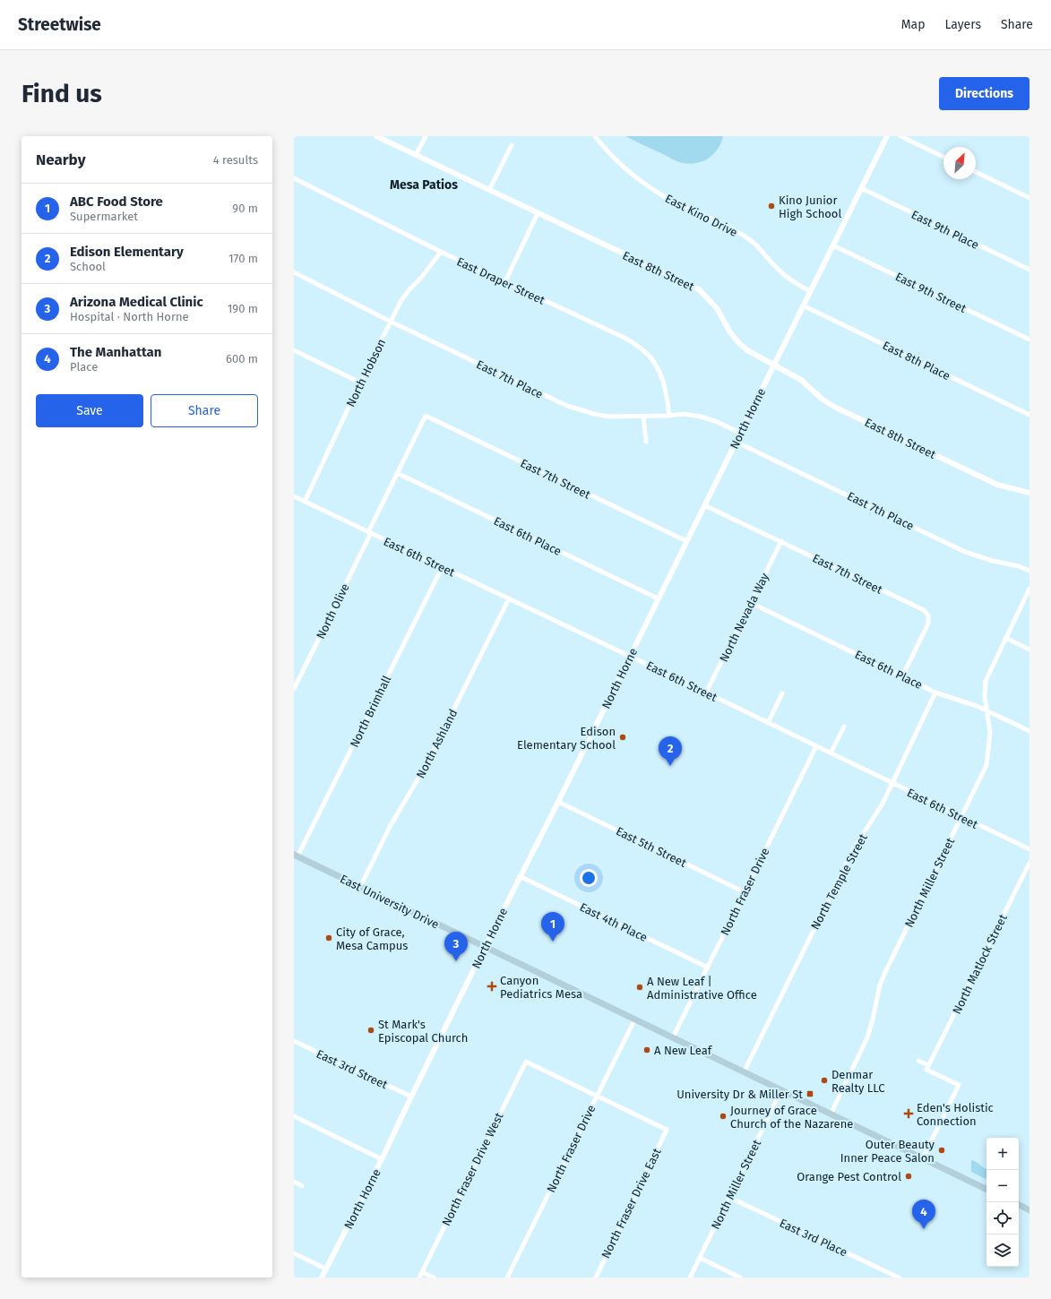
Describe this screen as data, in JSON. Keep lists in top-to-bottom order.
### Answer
{
  "streets": {
    "main road": ["East University Drive"],
    "street": [
      "East Kino Drive",
      "East 9th Place",
      "East 8th Street",
      "East Draper Street",
      "East 9th Street",
      "East 8th Place",
      "North Hobson",
      "East 7th Place",
      "North Horne",
      "East 7th Street",
      "East 6th Place",
      "East 6th Street",
      "North Olive",
      "North Nevada Way",
      "North Brimhall",
      "North Ashland",
      "East 5th Street",
      "North Temple Street",
      "North Miller Street",
      "North Fraser Drive",
      "East 4th Place",
      "North Matlock Street",
      "East 3rd Street",
      "North Fraser Drive West",
      "North Fraser Drive East",
      "East 3rd Place"
    ]
  },
  "crossings": [
    ["East Kino Drive", "North Horne"],
    ["East 9th Place", "North Horne"],
    ["East 8th Street", "North Horne"],
    ["East Draper Street", "North Hobson"],
    ["East Draper Street", "East 7th Place"],
    ["East 9th Street", "North Horne"],
    ["East 8th Place", "North Horne"],
    ["North Hobson", "East 7th Place"],
    ["North Hobson", "East 6th Street"],
    ["East 7th Place", "North Horne"],
    ["North Horne", "East 7th Street"],
    ["North Horne", "East 6th Place"],
    ["North Horne", "East 6th Street"],
    ["North Horne", "East 5th Street"],
    ["North Horne", "East University Drive"],
    ["North Horne", "East 4th Place"],
    ["North Horne", "East 3rd Street"],
    ["East 7th Street", "East 6th Place"],
    ["East 7th Street", "North Olive"],
    ["East 7th Street", "North Nevada Way"],
    ["East 6th Place", "North Olive"],
    ["East 6th Place", "North Nevada Way"],
    ["East 6th Place", "North Temple Street"],
    ["East 6th Place", "North Miller Street"],
    ["East 6th Street", "North Olive"],
    ["East 6th Street", "North Nevada Way"],
    ["East 6th Street", "North Brimhall"],
    ["East 6th Street", "North Ashland"],
    ["East 6th Street", "North Temple Street"],
    ["East 6th Street", "North Miller Street"],
    ["East 6th Street", "North Fraser Drive"],
    ["North Brimhall", "East University Drive"],
    ["North Ashland", "East University Drive"],
    ["East 5th Street", "North Fraser Drive"],
    ["North Temple Street", "East University Drive"],
    ["North Miller Street", "East University Drive"],
    ["North Miller Street", "East 3rd Place"],
    ["North Fraser Drive", "East University Drive"],
    ["North Fraser Drive", "East 4th Place"],
    ["North Fraser Drive", "North Fraser Drive West"],
    ["North Fraser Drive", "North Fraser Drive East"],
    ["North Fraser Drive West", "North Fraser Drive East"]
  ],
  "districts": ["Mesa Patios"],
  "places": {
    "other": [
      "Kino Junior High School",
      "Edison Elementary School",
      "City of Grace, Mesa Campus",
      "A New Leaf | Administrative Office",
      "St Mark's Episcopal Church",
      "A New Leaf",
      "Denmar Realty LLC",
      "Journey of Grace Church of the Nazarene",
      "Outer Beauty Inner Peace Salon",
      "Orange Pest Control"
    ],
    "health": ["Canyon Pediatrics Mesa", "Eden's Holistic Connection"],
    "transit": ["University Dr & Miller St"]
  },
  "north": "top right",
  "page": {
    "header": "Streetwise",
    "nav": ["Map", "Layers", "Share"],
    "buttons": [
      "Directions",
      ["Save", "Share"]
    ],
    "title": "Find us",
    "heading": ["Nearby", "4 results"],
    "list": [
      {
        "mark": "1",
        "name": "ABC Food Store",
        "note": "Supermarket",
        "value": "90 m"
      },
      {
        "mark": "2",
        "name": "Edison Elementary",
        "note": "School",
        "value": "170 m"
      },
      {
        "mark": "3",
        "name": "Arizona Medical Clinic",
        "note": "Hospital · North Horne",
        "value": "190 m"
      },
      {
        "mark": "4",
        "name": "The Manhattan",
        "note": "Place",
        "value": "600 m"
      }
    ],
    "pins": [
      "2",
      "1",
      "3",
      "4"
    ],
    "map_buttons": ["+", "−"]
  }
}
